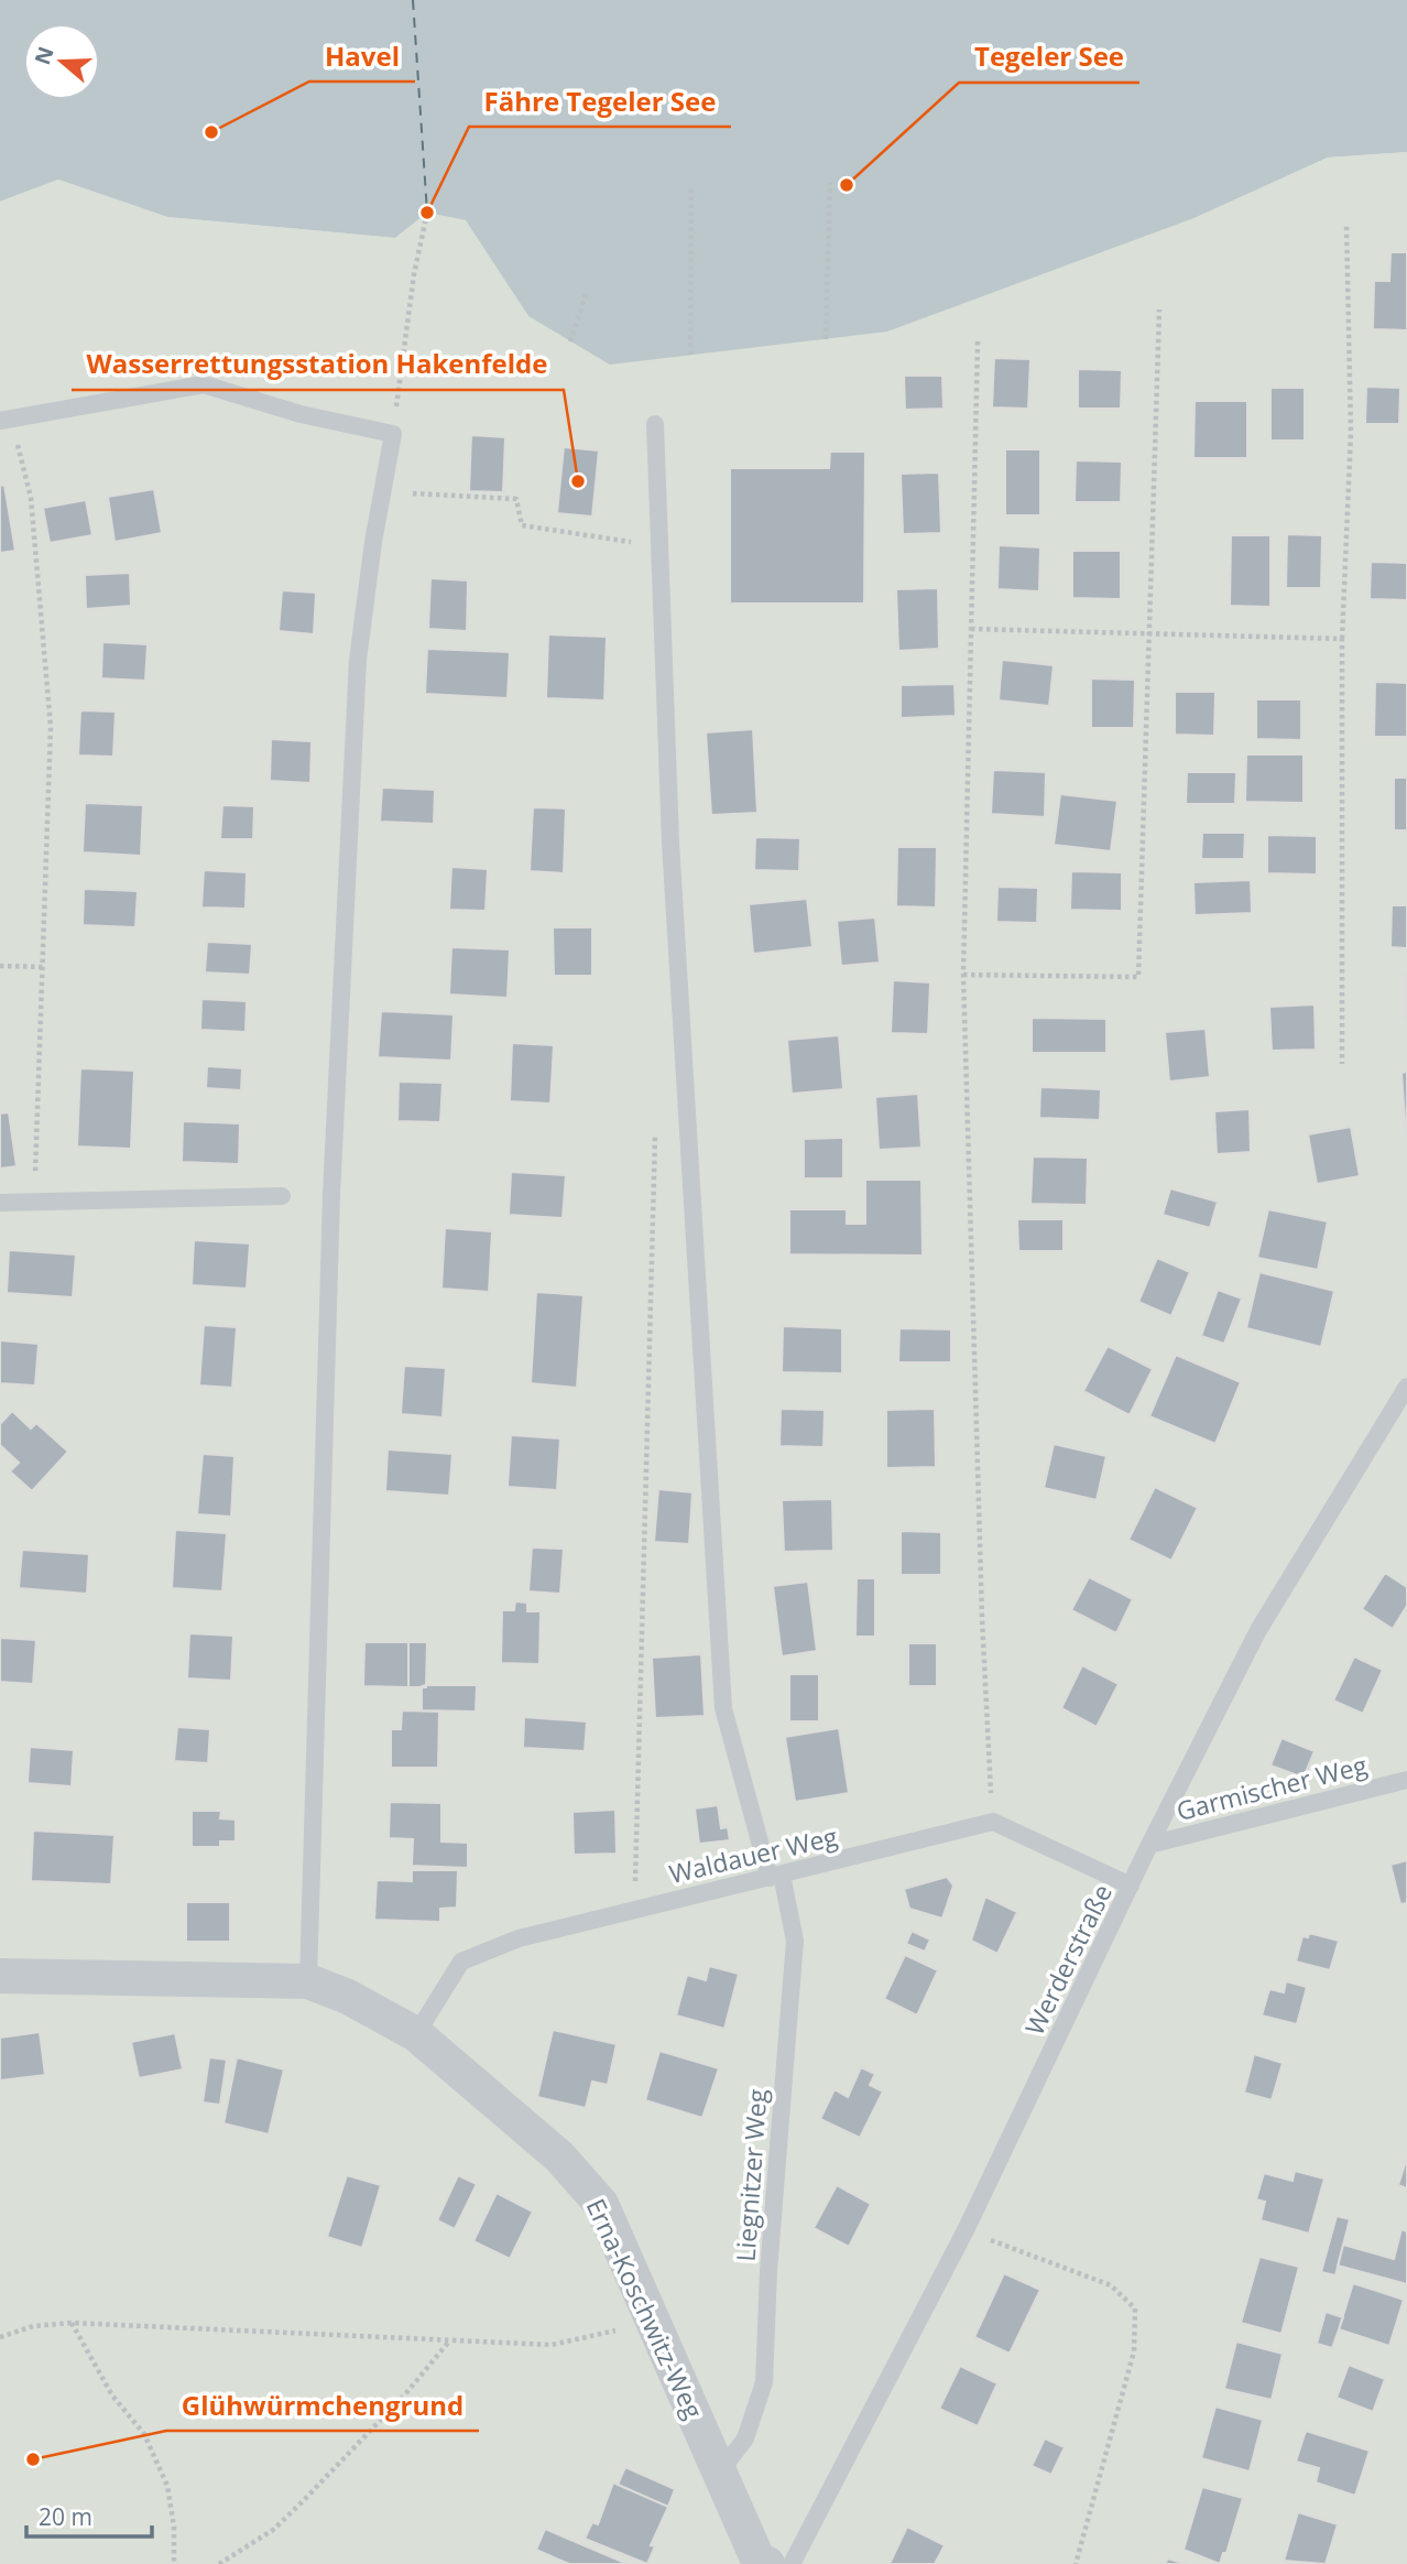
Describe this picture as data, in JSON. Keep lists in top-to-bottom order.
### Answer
{
  "streets": {
    "street": ["Erna-Koschwitz-Weg"],
    "lane": [
      "Garmischer Weg",
      "Waldauer Weg",
      "Werderstraße",
      "Liegnitzer Weg"
    ]
  },
  "crossings": [
    ["Garmischer Weg", "Werderstraße"],
    ["Waldauer Weg", "Liegnitzer Weg"],
    ["Waldauer Weg", "Erna-Koschwitz-Weg"],
    ["Liegnitzer Weg", "Erna-Koschwitz-Weg"]
  ],
  "places": [
    "Havel",
    "Tegeler See",
    "Fähre Tegeler See",
    "Wasserrettungsstation Hakenfelde",
    "Glühwürmchengrund"
  ],
  "scale_bar": "20 m",
  "north": "left"
}
